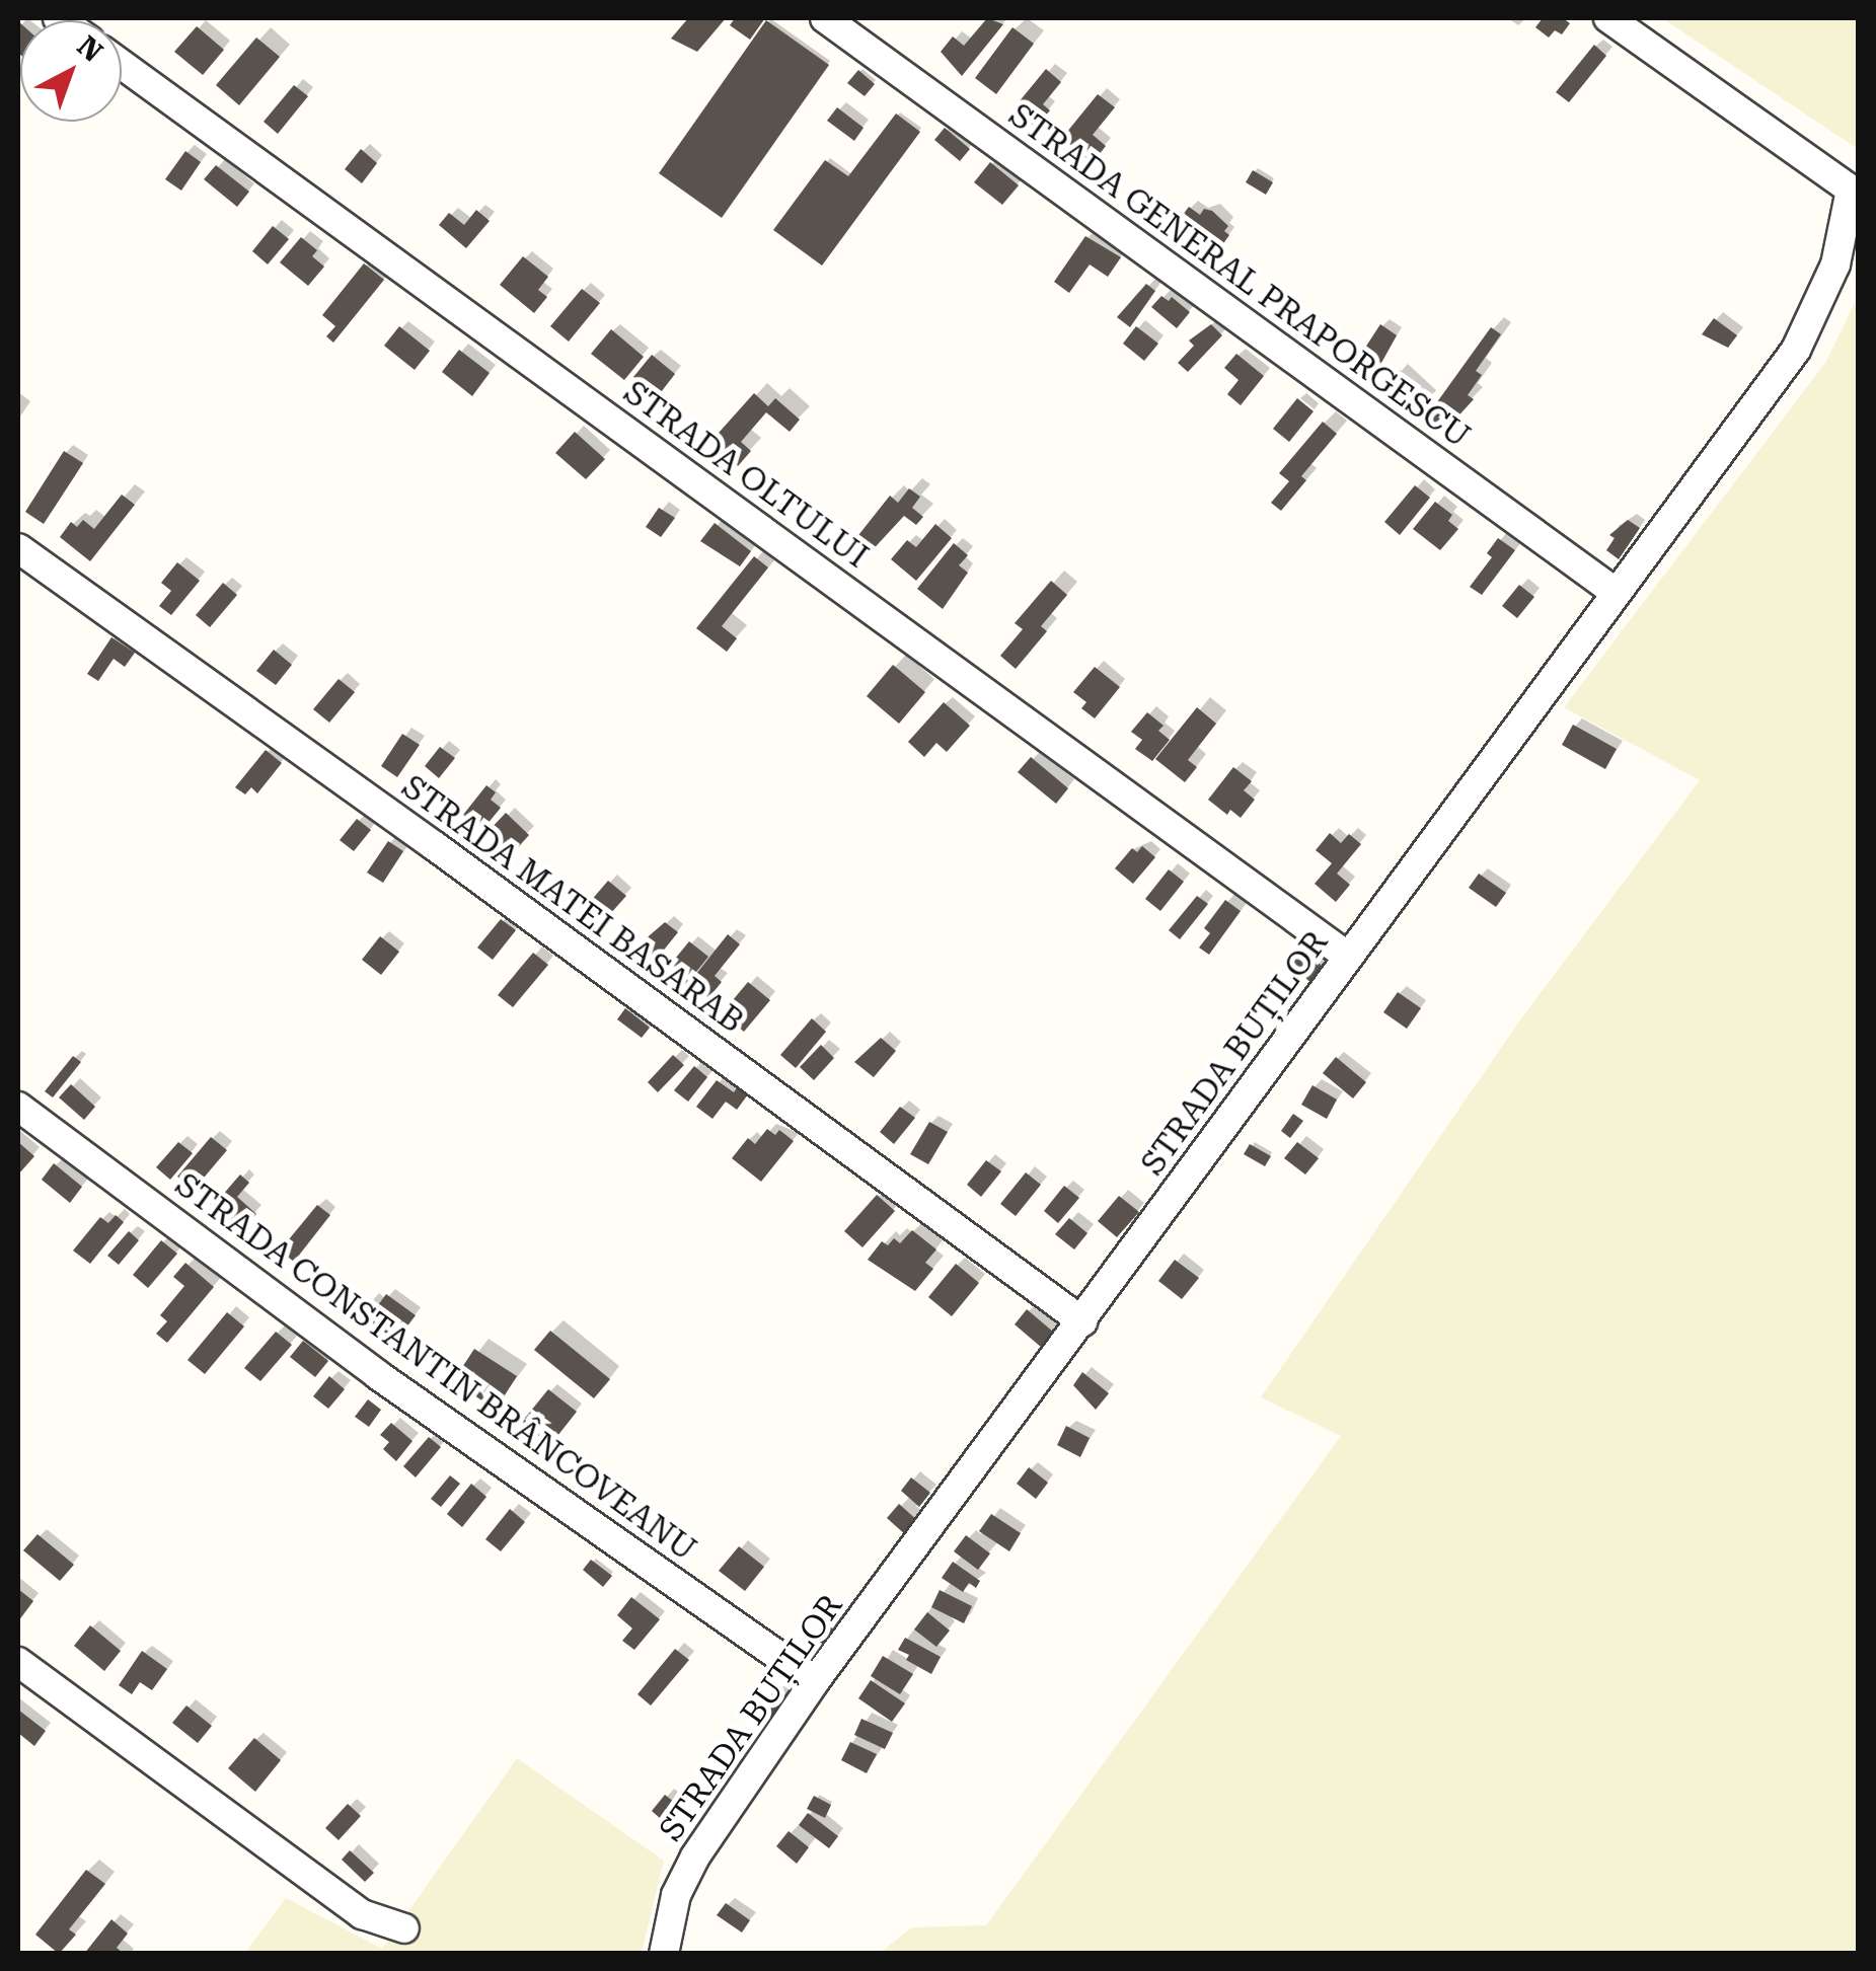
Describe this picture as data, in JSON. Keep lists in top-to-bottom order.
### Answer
{
  "streets": {
    "street": [
      "STRADA GENERAL PRAPORGESCU",
      "STRADA OLTULUI",
      "STRADA MATEI BASARAB",
      "STRADA BUȚILOR",
      "STRADA CONSTANTIN BRÂNCOVEANU"
    ]
  },
  "crossings": [
    ["STRADA GENERAL PRAPORGESCU", "STRADA BUȚILOR"],
    ["STRADA OLTULUI", "STRADA BUȚILOR"],
    ["STRADA MATEI BASARAB", "STRADA BUȚILOR"],
    ["STRADA BUȚILOR", "STRADA CONSTANTIN BRÂNCOVEANU"]
  ],
  "north": "top right"
}
